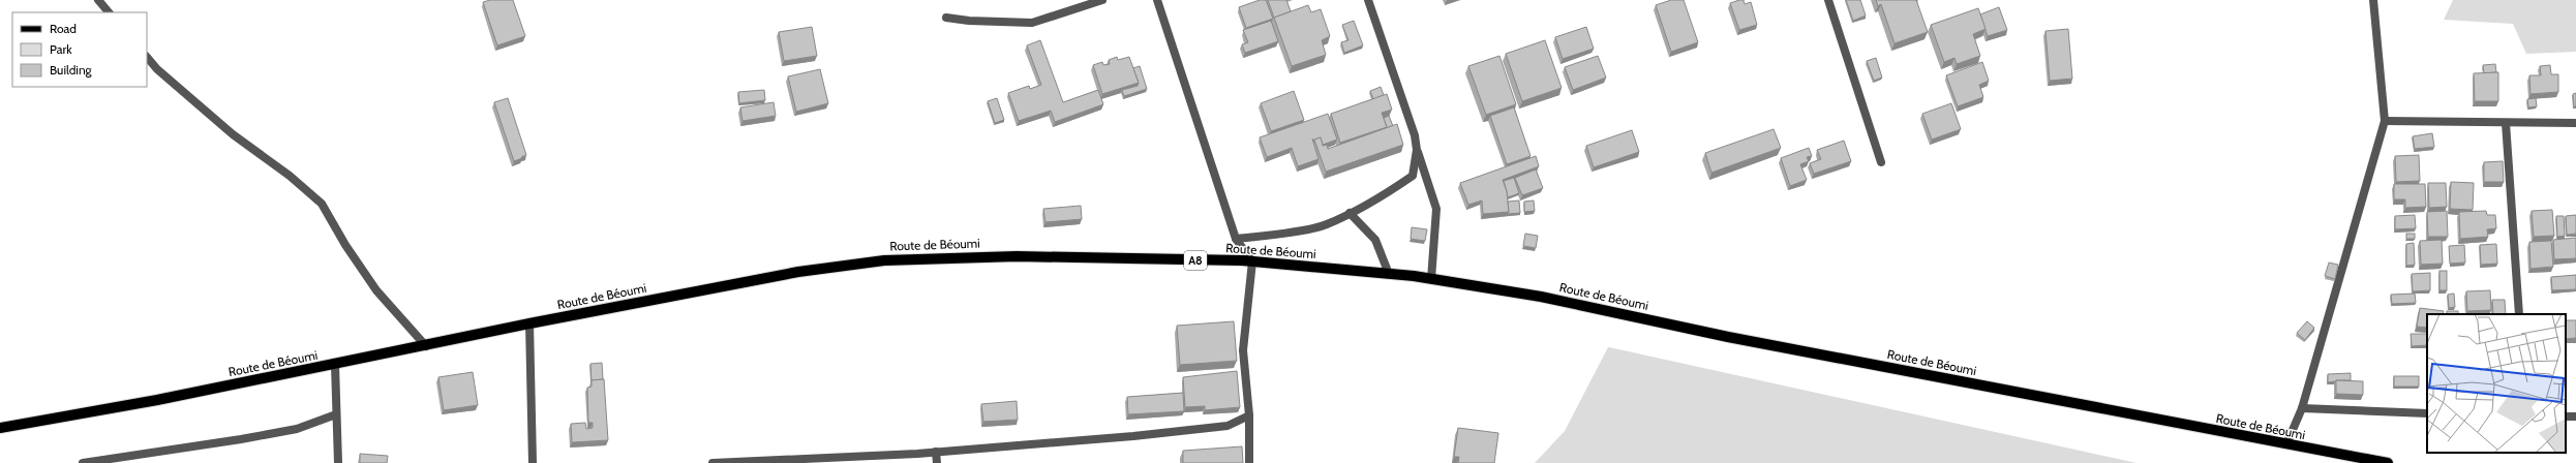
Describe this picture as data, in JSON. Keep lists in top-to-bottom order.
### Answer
{
  "streets": {
    "main road": ["Route de Béoumi", "A8"]
  },
  "legend": ["Road", "Park", "Building"]
}
